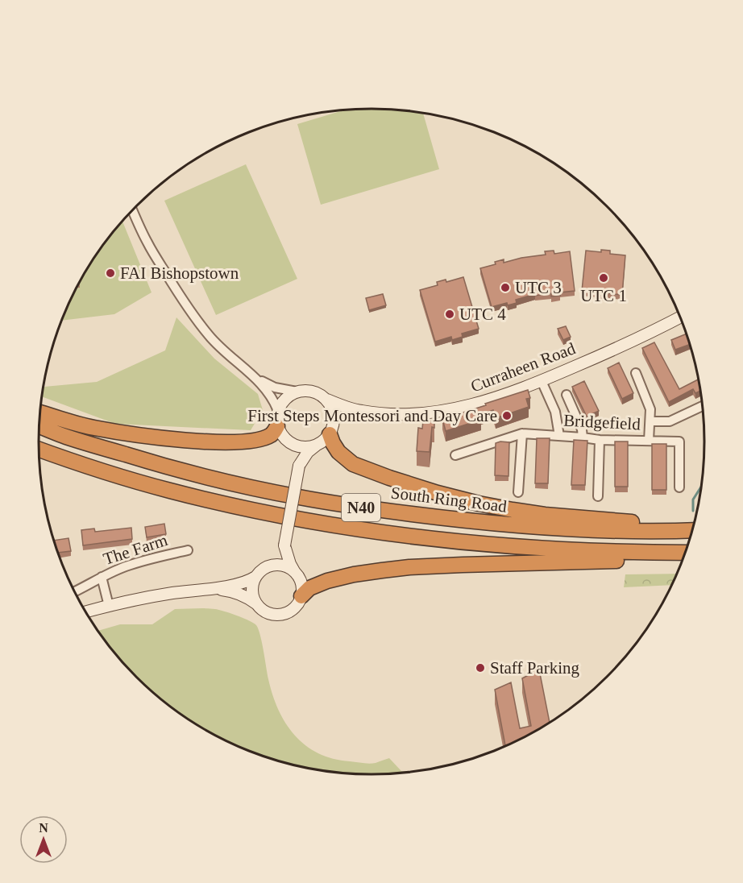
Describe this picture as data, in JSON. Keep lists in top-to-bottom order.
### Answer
{
  "streets": {
    "highway": ["South Ring Road", "N40"],
    "street": ["Curraheen Road", "Bridgefield", "The Farm"]
  },
  "places": [
    "FAI Bishopstown",
    "UTC 1",
    "UTC 3",
    "UTC 4",
    "First Steps Montessori and Day Care",
    "Staff Parking"
  ],
  "north": "top"
}
